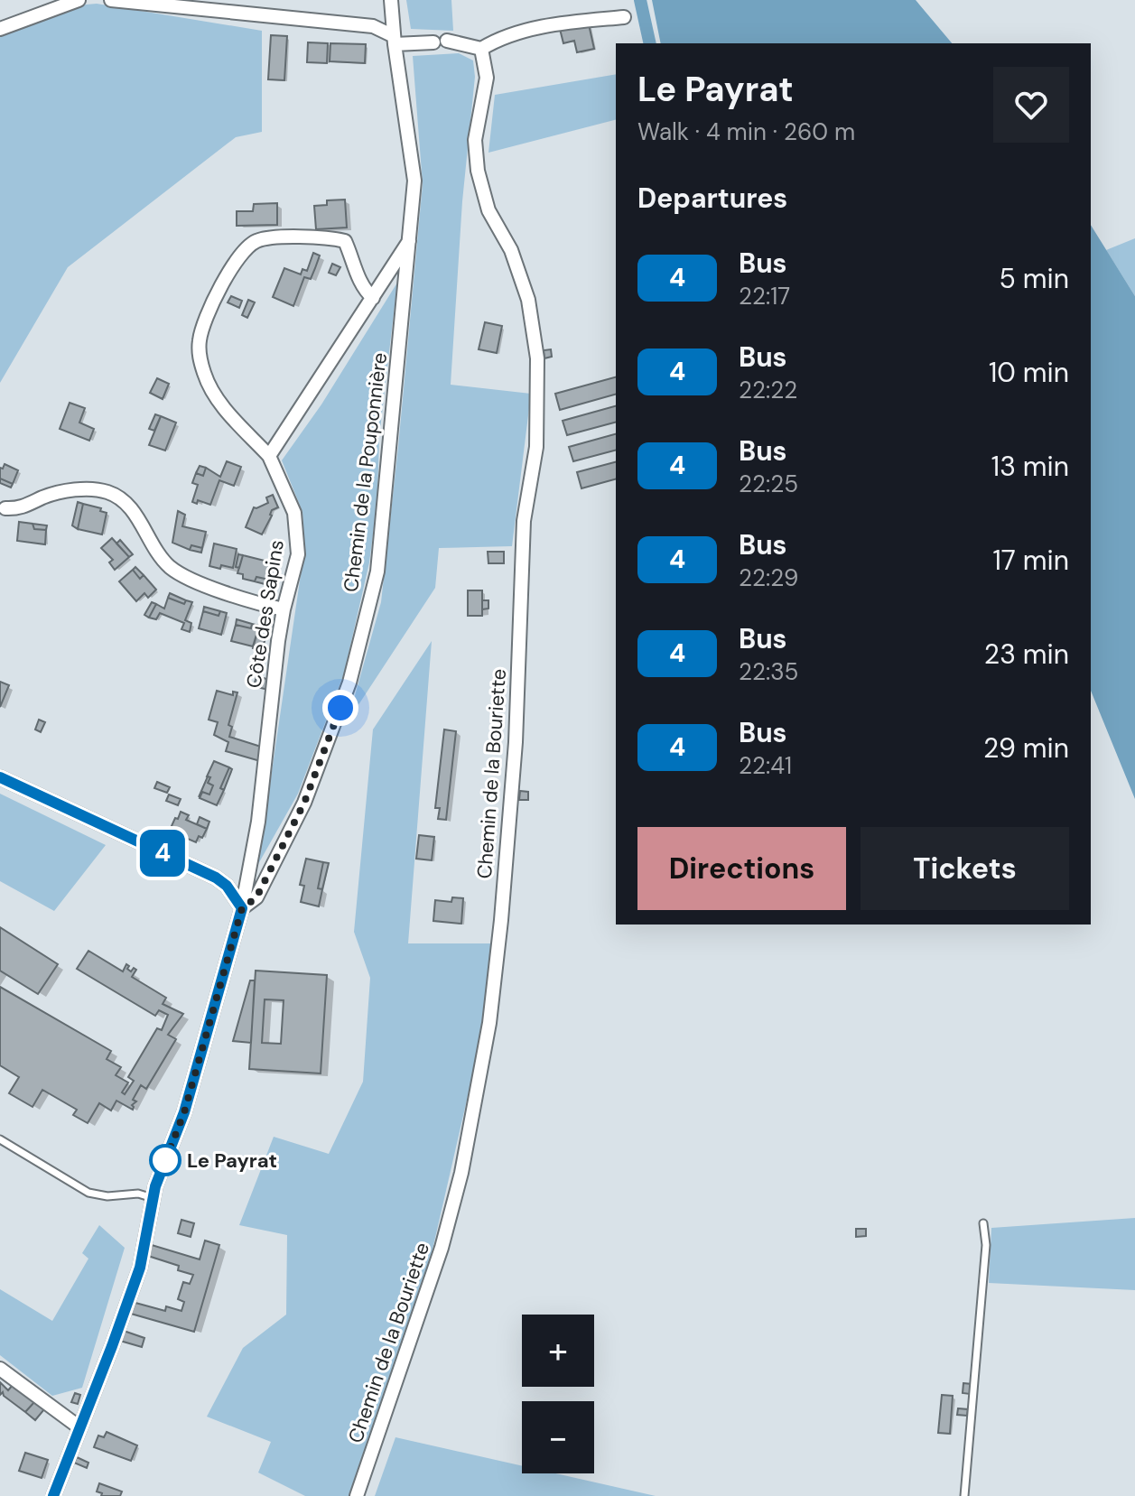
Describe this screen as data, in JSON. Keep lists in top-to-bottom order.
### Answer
{
  "streets": {
    "street": ["Chemin de la Pouponnière", "Côte des Sapins", "Chemin de la Bouriette"]
  },
  "crossings": [
    ["Chemin de la Pouponnière", "Côte des Sapins"]
  ],
  "places": ["Le Payrat"],
  "lines": ["bus line 4"],
  "page": {
    "on_map": "4",
    "heading": [
      ["Le Payrat", "Walk · 4 min · 260 m"],
      "Departures"
    ],
    "list": [
      {
        "mark": "4",
        "name": "Bus",
        "note": "22:17",
        "value": "5 min"
      },
      {
        "mark": "4",
        "name": "Bus",
        "note": "22:22",
        "value": "10 min"
      },
      {
        "mark": "4",
        "name": "Bus",
        "note": "22:25",
        "value": "13 min"
      },
      {
        "mark": "4",
        "name": "Bus",
        "note": "22:29",
        "value": "17 min"
      },
      {
        "mark": "4",
        "name": "Bus",
        "note": "22:35",
        "value": "23 min"
      },
      {
        "mark": "4",
        "name": "Bus",
        "note": "22:41",
        "value": "29 min"
      }
    ],
    "buttons": ["Directions", "Tickets"],
    "map_buttons": ["+", "−"]
  }
}
